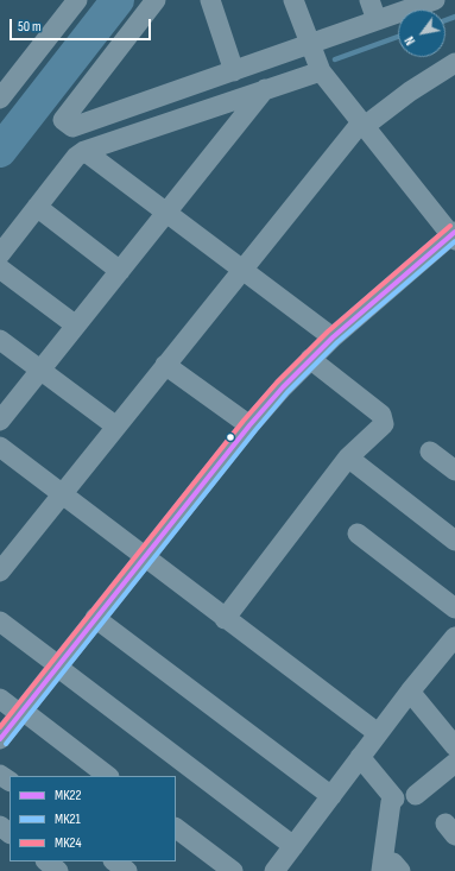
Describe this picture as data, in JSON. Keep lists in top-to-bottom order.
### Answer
{
  "lines": ["transit line MK24", "transit line MK22", "transit line MK21"],
  "legend": ["MK22", "MK21", "MK24"],
  "scale_bar": "50 m",
  "north": "bottom left"
}
